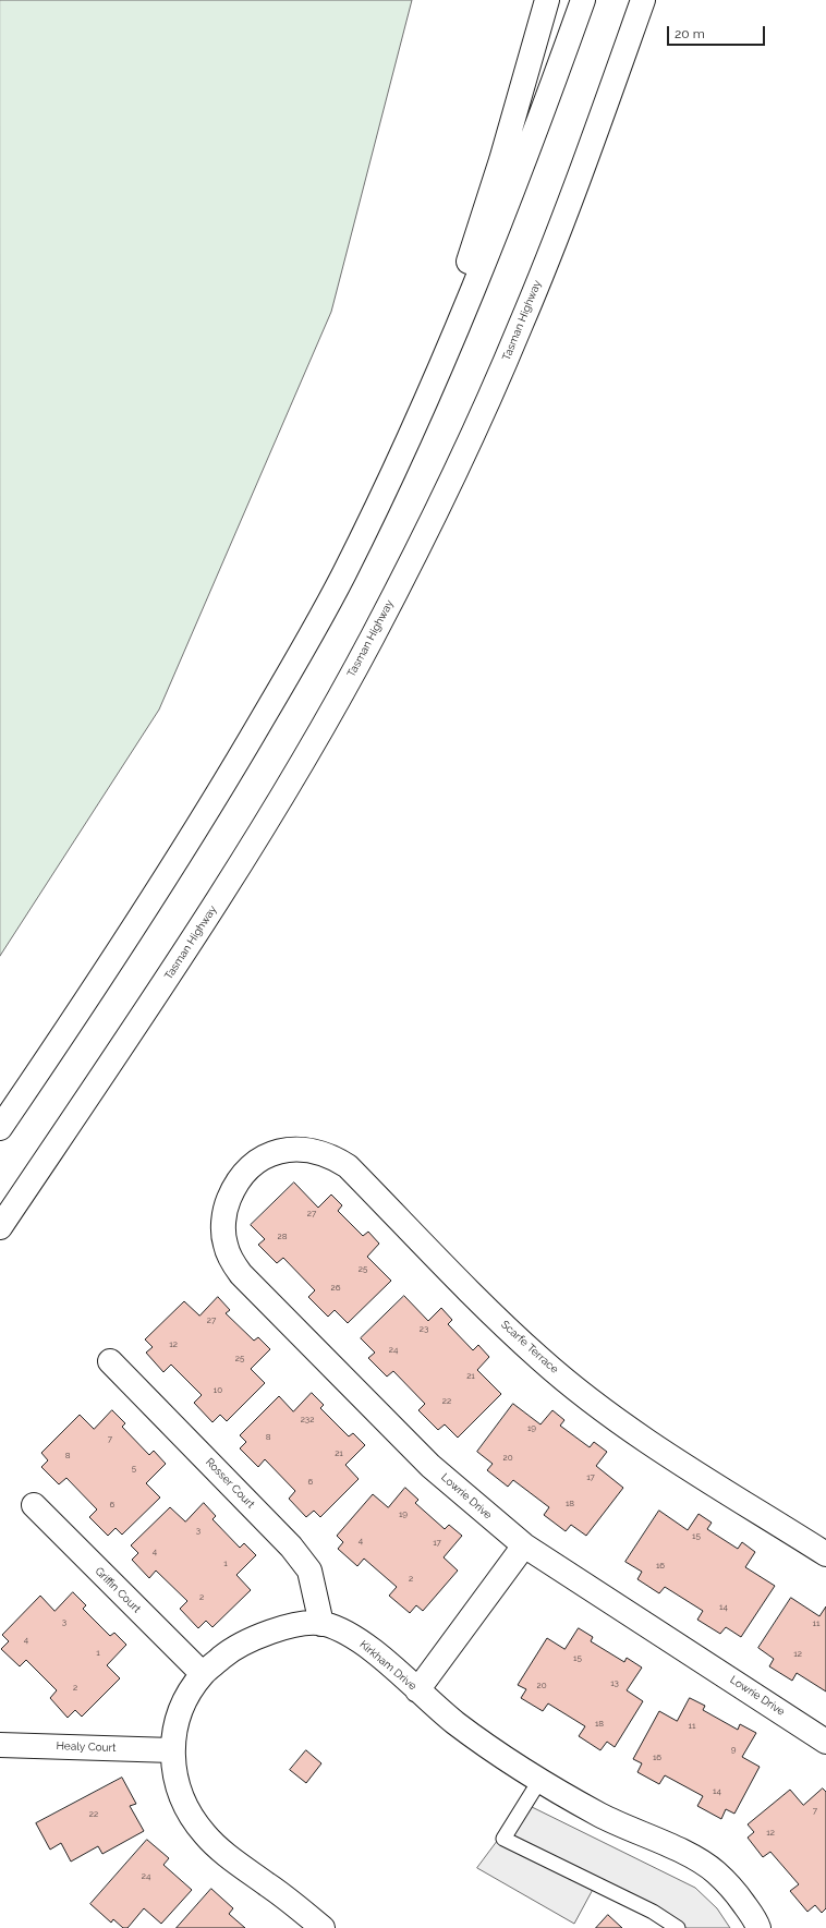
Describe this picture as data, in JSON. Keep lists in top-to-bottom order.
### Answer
{
  "streets": {
    "main road": [
      "Tasman Highway",
      "Scarfe Terrace",
      "Rosser Court",
      "Lowrie Drive",
      "Griffin Court",
      "Kirkham Drive",
      "Healy Court"
    ]
  },
  "crossings": [
    ["Scarfe Terrace", "Lowrie Drive"],
    ["Rosser Court", "Kirkham Drive"],
    ["Griffin Court", "Kirkham Drive"],
    ["Kirkham Drive", "Healy Court"]
  ],
  "house_numbers": [
    "27",
    "28",
    "25",
    "26",
    "27",
    "23",
    "12",
    "24",
    "25",
    "21",
    "10",
    "22",
    "232",
    "19",
    "8",
    "7",
    "21",
    "8",
    "20",
    "5",
    "17",
    "6",
    "18",
    "6",
    "19",
    "3",
    "15",
    "4",
    "17",
    "4",
    "1",
    "16",
    "2",
    "2",
    "14",
    "3",
    "11",
    "4",
    "1",
    "12",
    "15",
    "13",
    "20",
    "2",
    "18",
    "11",
    "9",
    "16",
    "14",
    "7",
    "22",
    "12",
    "24"
  ],
  "scale_bar": "20 m"
}
